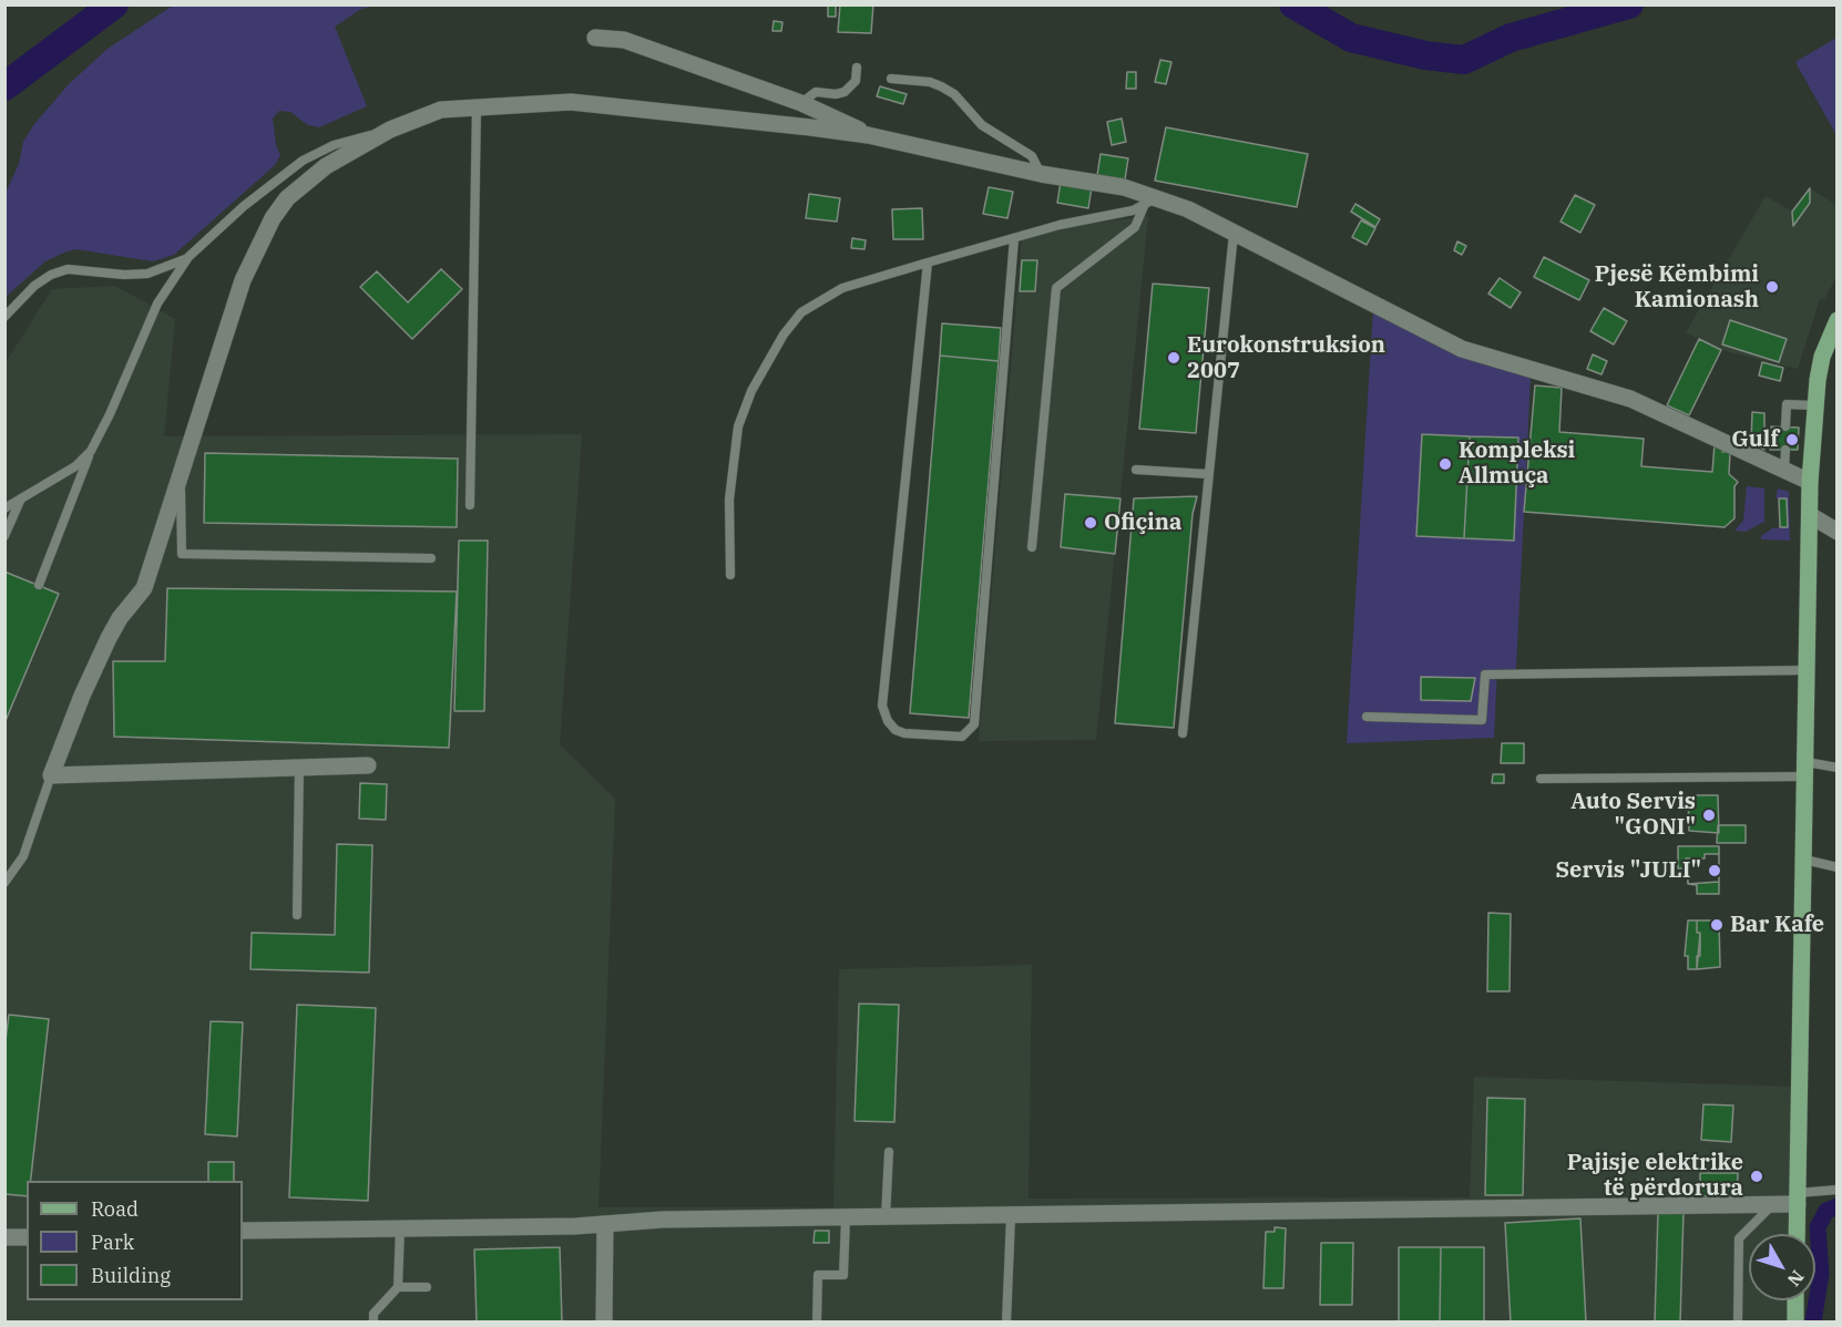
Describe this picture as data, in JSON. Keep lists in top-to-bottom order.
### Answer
{
  "places": [
    "Pjesë Këmbimi Kamionash",
    "Eurokonstruksion 2007",
    "Gulf",
    "Kompleksi Allmuça",
    "Ofiçina",
    "Auto Servis \"GONI\"",
    "Servis \"JULI\"",
    "Bar Kafe",
    "Pajisje elektrike të përdorura"
  ],
  "legend": ["Road", "Park", "Building"],
  "north": "bottom right"
}
